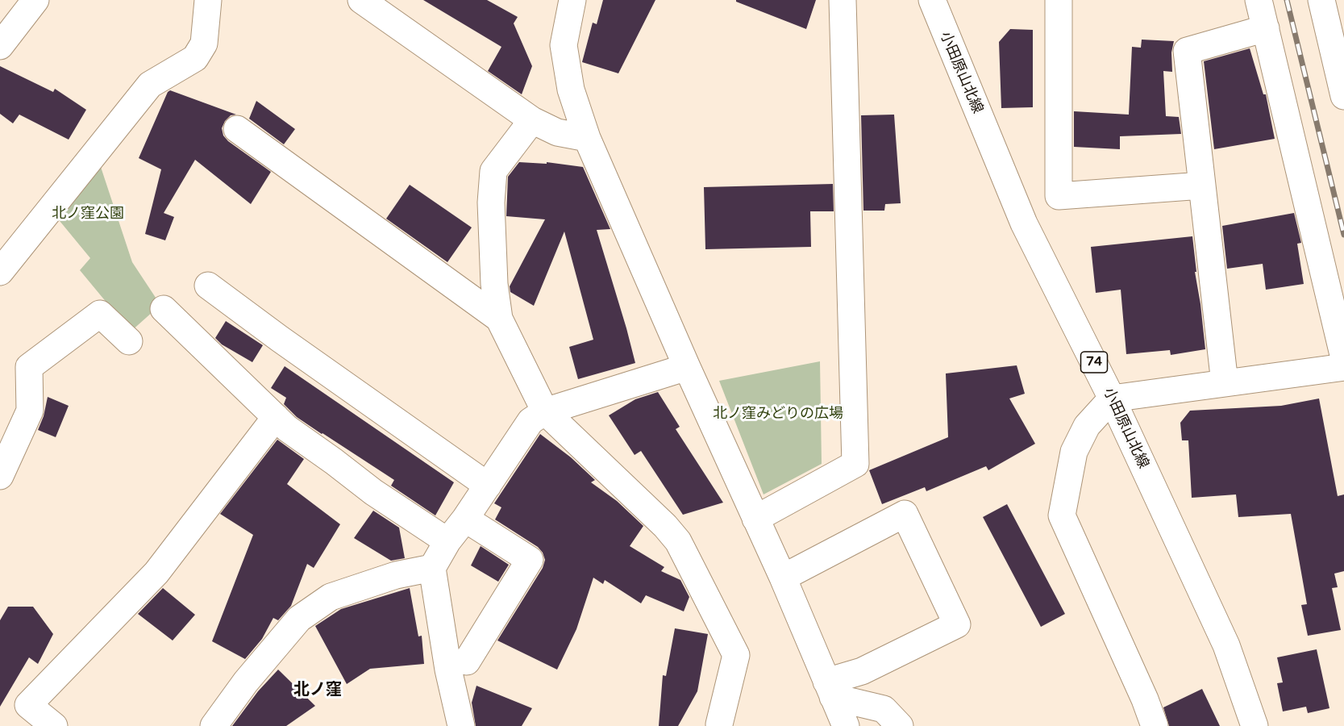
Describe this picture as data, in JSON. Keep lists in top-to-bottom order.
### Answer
{
  "streets": {
    "street": ["小田原山北線", "74"]
  },
  "districts": ["北ノ窪"],
  "parks": ["北ノ窪公園", "北ノ窪みどりの広場"]
}
